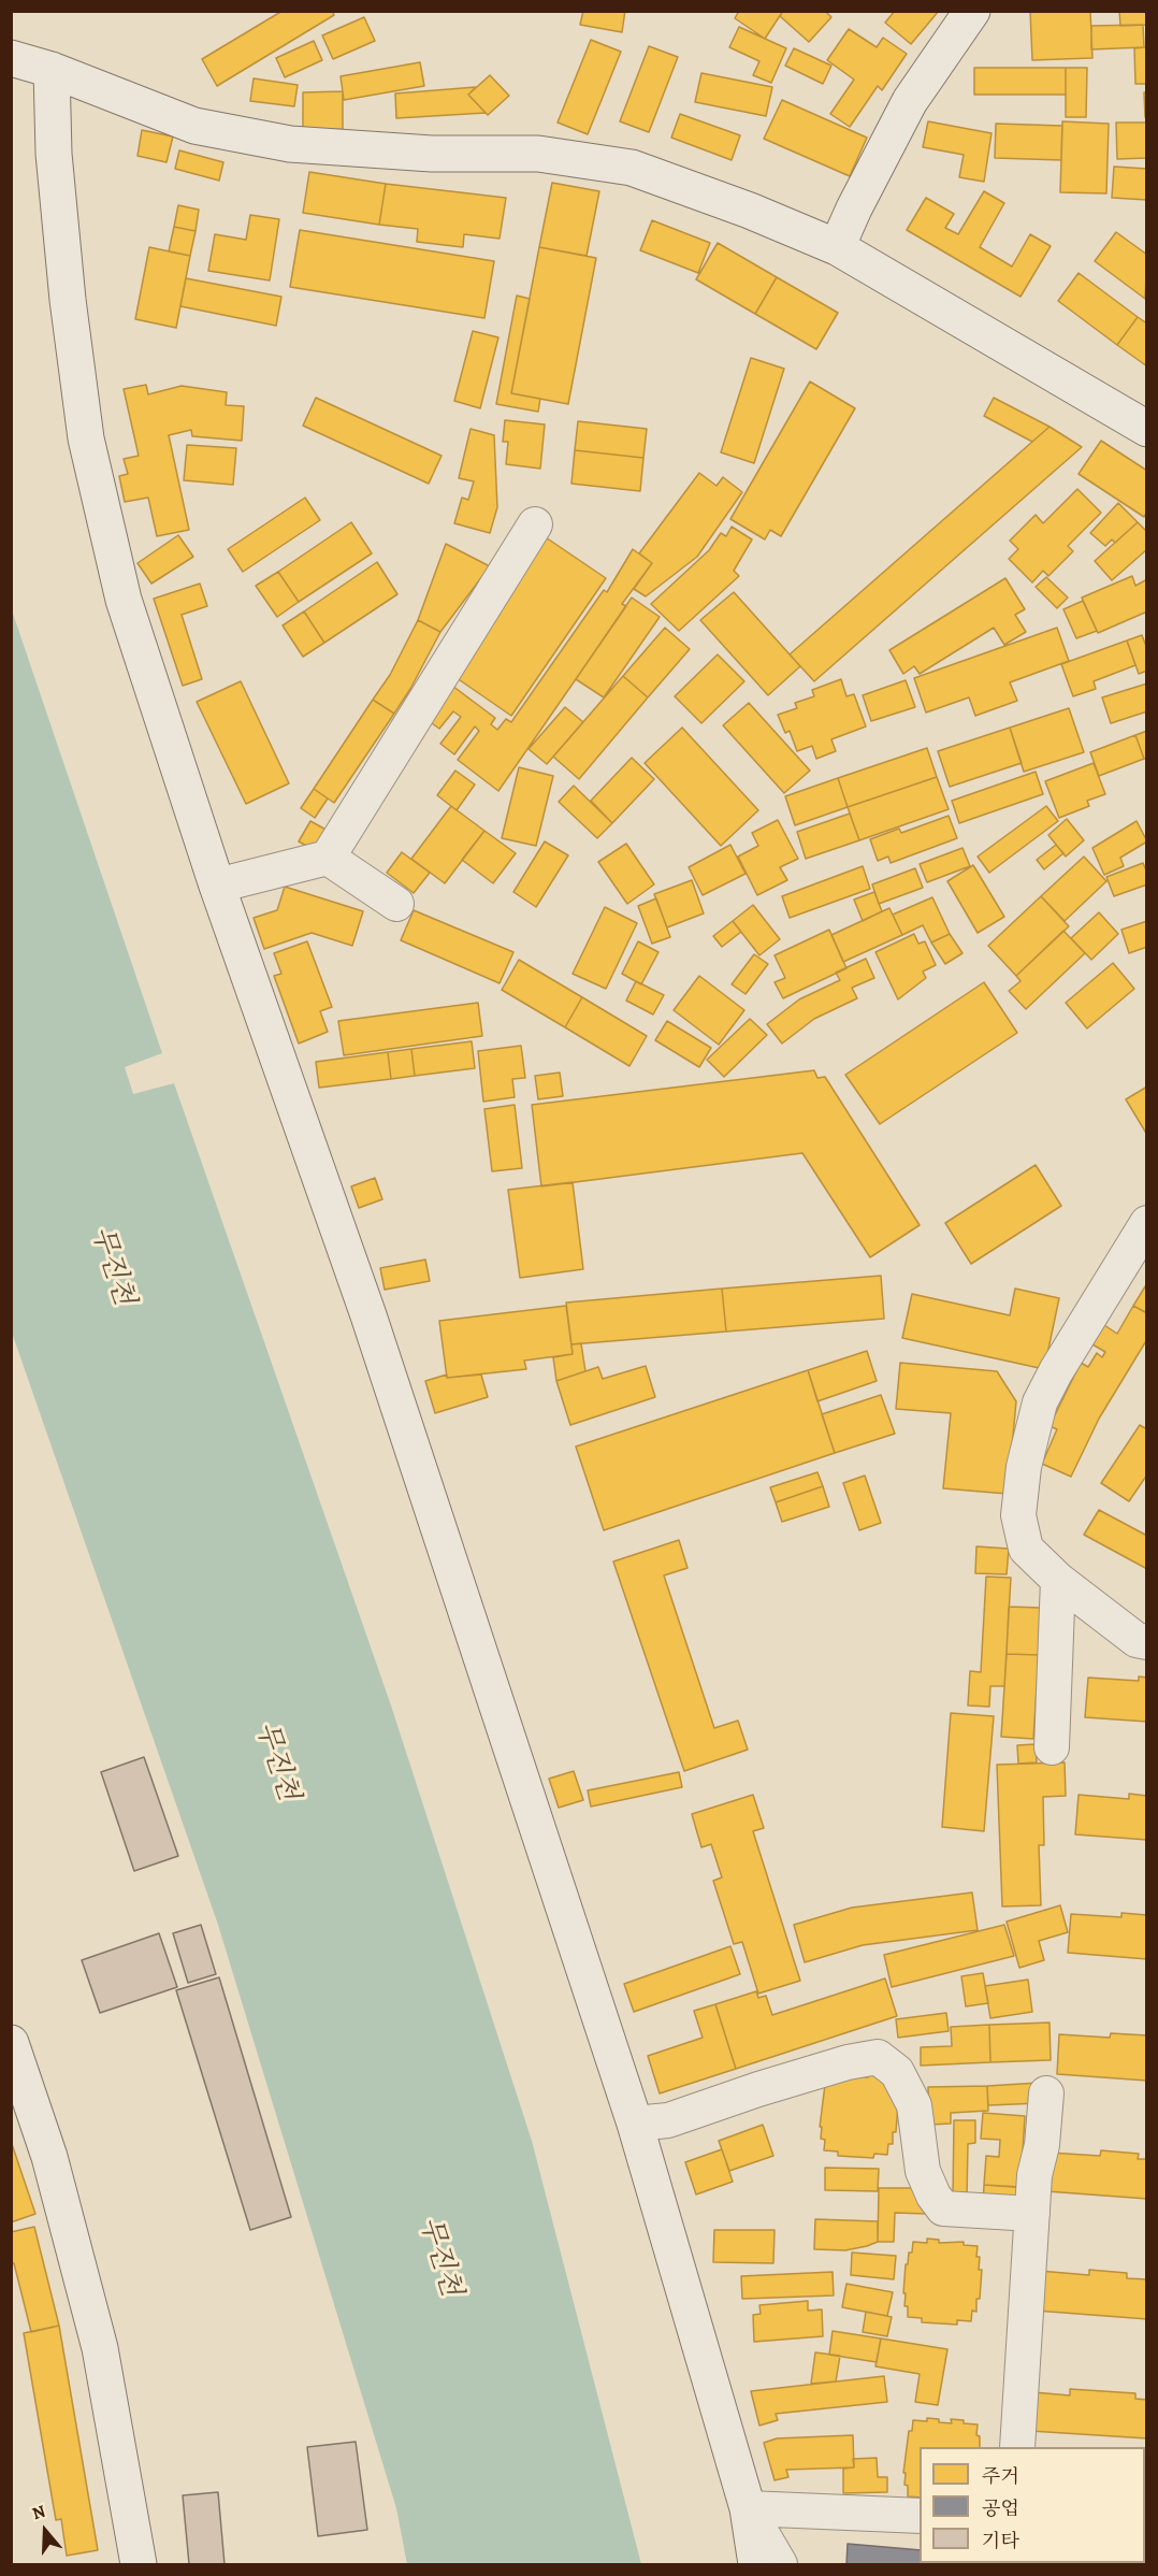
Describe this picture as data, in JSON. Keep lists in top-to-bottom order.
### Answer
{
  "water": ["무진천"],
  "legend": ["주거", "공업", "기타"],
  "north": "top"
}
